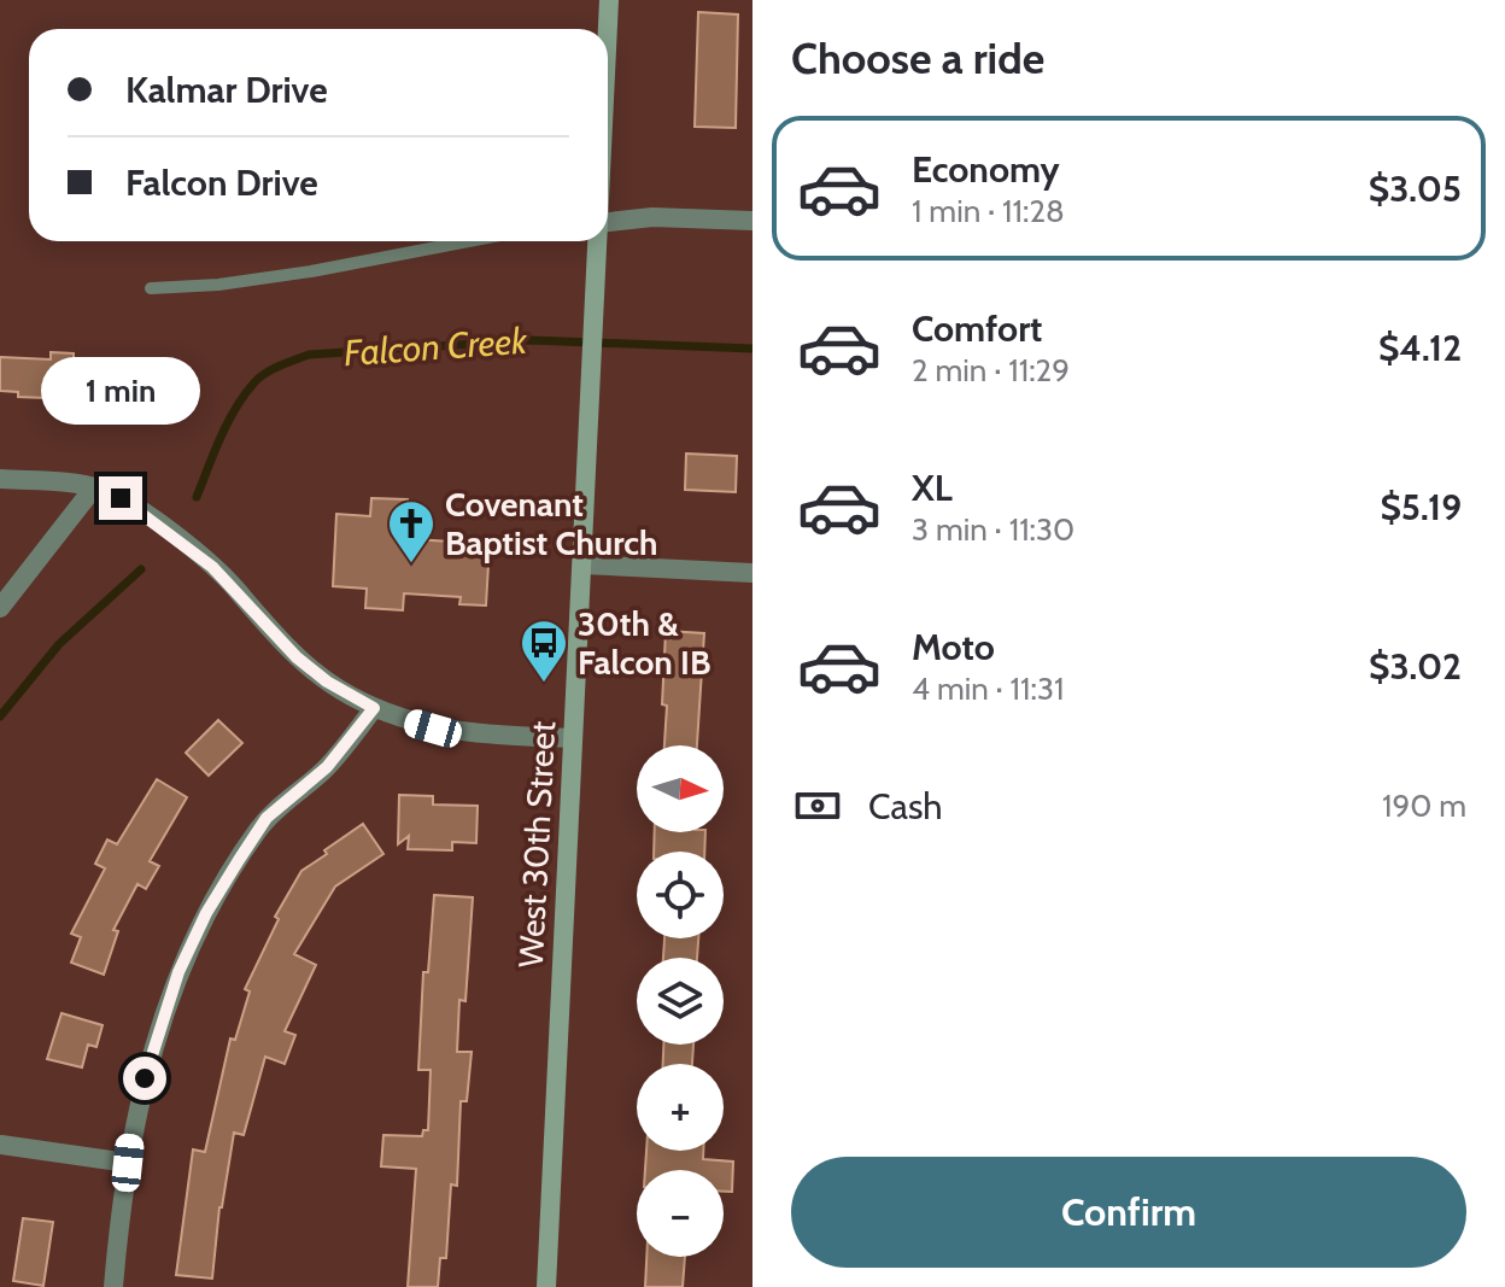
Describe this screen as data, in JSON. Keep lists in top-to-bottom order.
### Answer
{
  "streets": {
    "main road": ["West 30th Street"]
  },
  "water": ["Falcon Creek"],
  "places": {
    "church": ["Covenant Baptist Church"],
    "bus stop": ["30th & Falcon IB"]
  },
  "north": "right",
  "page": {
    "heading": "Choose a ride",
    "banner": ["Kalmar Drive", "Falcon Drive"],
    "list": [
      {
        "name": "Economy",
        "note": "1 min · 11:28",
        "value": "$3.05"
      },
      {
        "name": "Comfort",
        "note": "2 min · 11:29",
        "value": "$4.12"
      },
      {
        "name": "XL",
        "note": "3 min · 11:30",
        "value": "$5.19"
      },
      {
        "name": "Moto",
        "note": "4 min · 11:31",
        "value": "$3.02"
      }
    ],
    "bubble": "1 min",
    "map_buttons": ["+", "−"],
    "pay": ["Cash", "190 m"],
    "buttons": "Confirm"
  }
}
